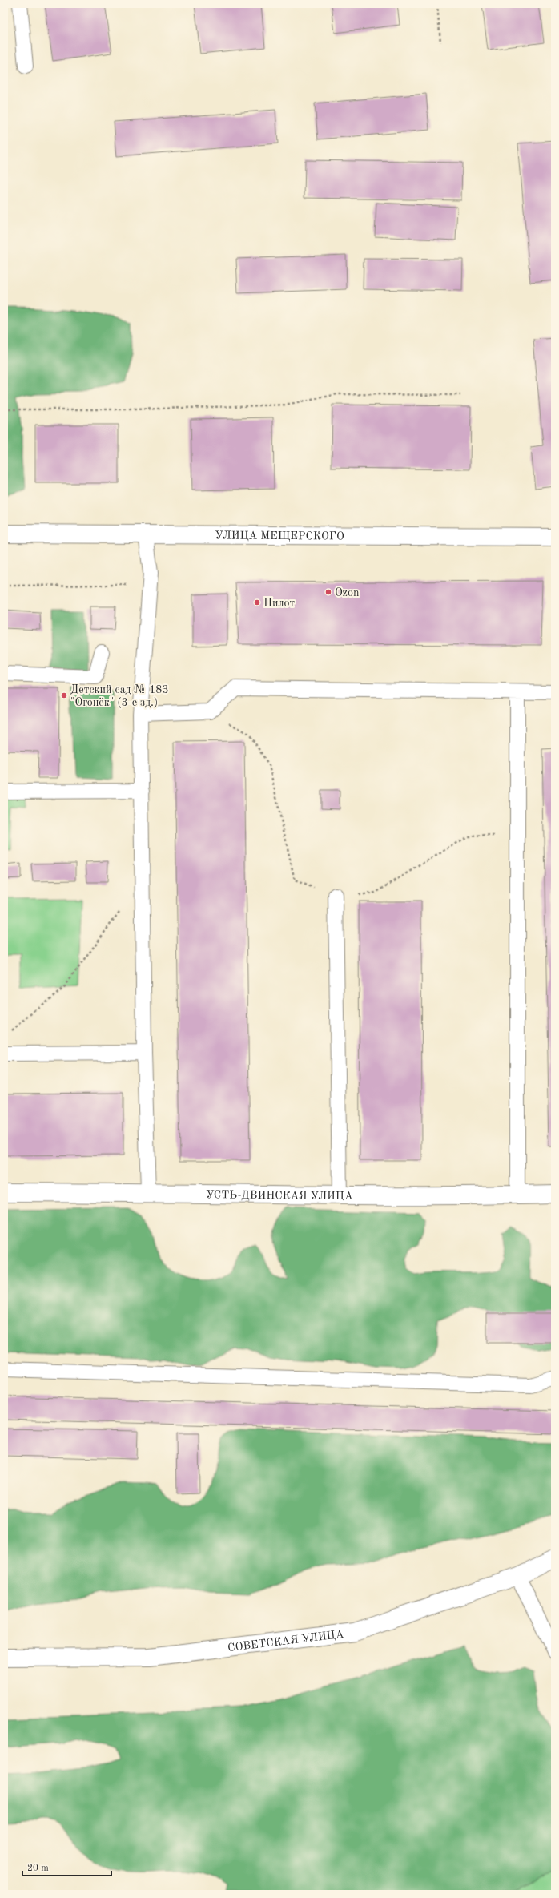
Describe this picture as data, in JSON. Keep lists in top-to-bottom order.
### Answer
{
  "streets": {
    "street": ["УЛИЦА МЕЩЕРСКОГО", "УСТЬ-ДВИНСКАЯ УЛИЦА", "СОВЕТСКАЯ УЛИЦА"]
  },
  "places": ["Ozon", "Пилот", "Детский сад № 183 \"Огонёк\" (3-е зд.)"],
  "scale_bar": "20 m"
}
